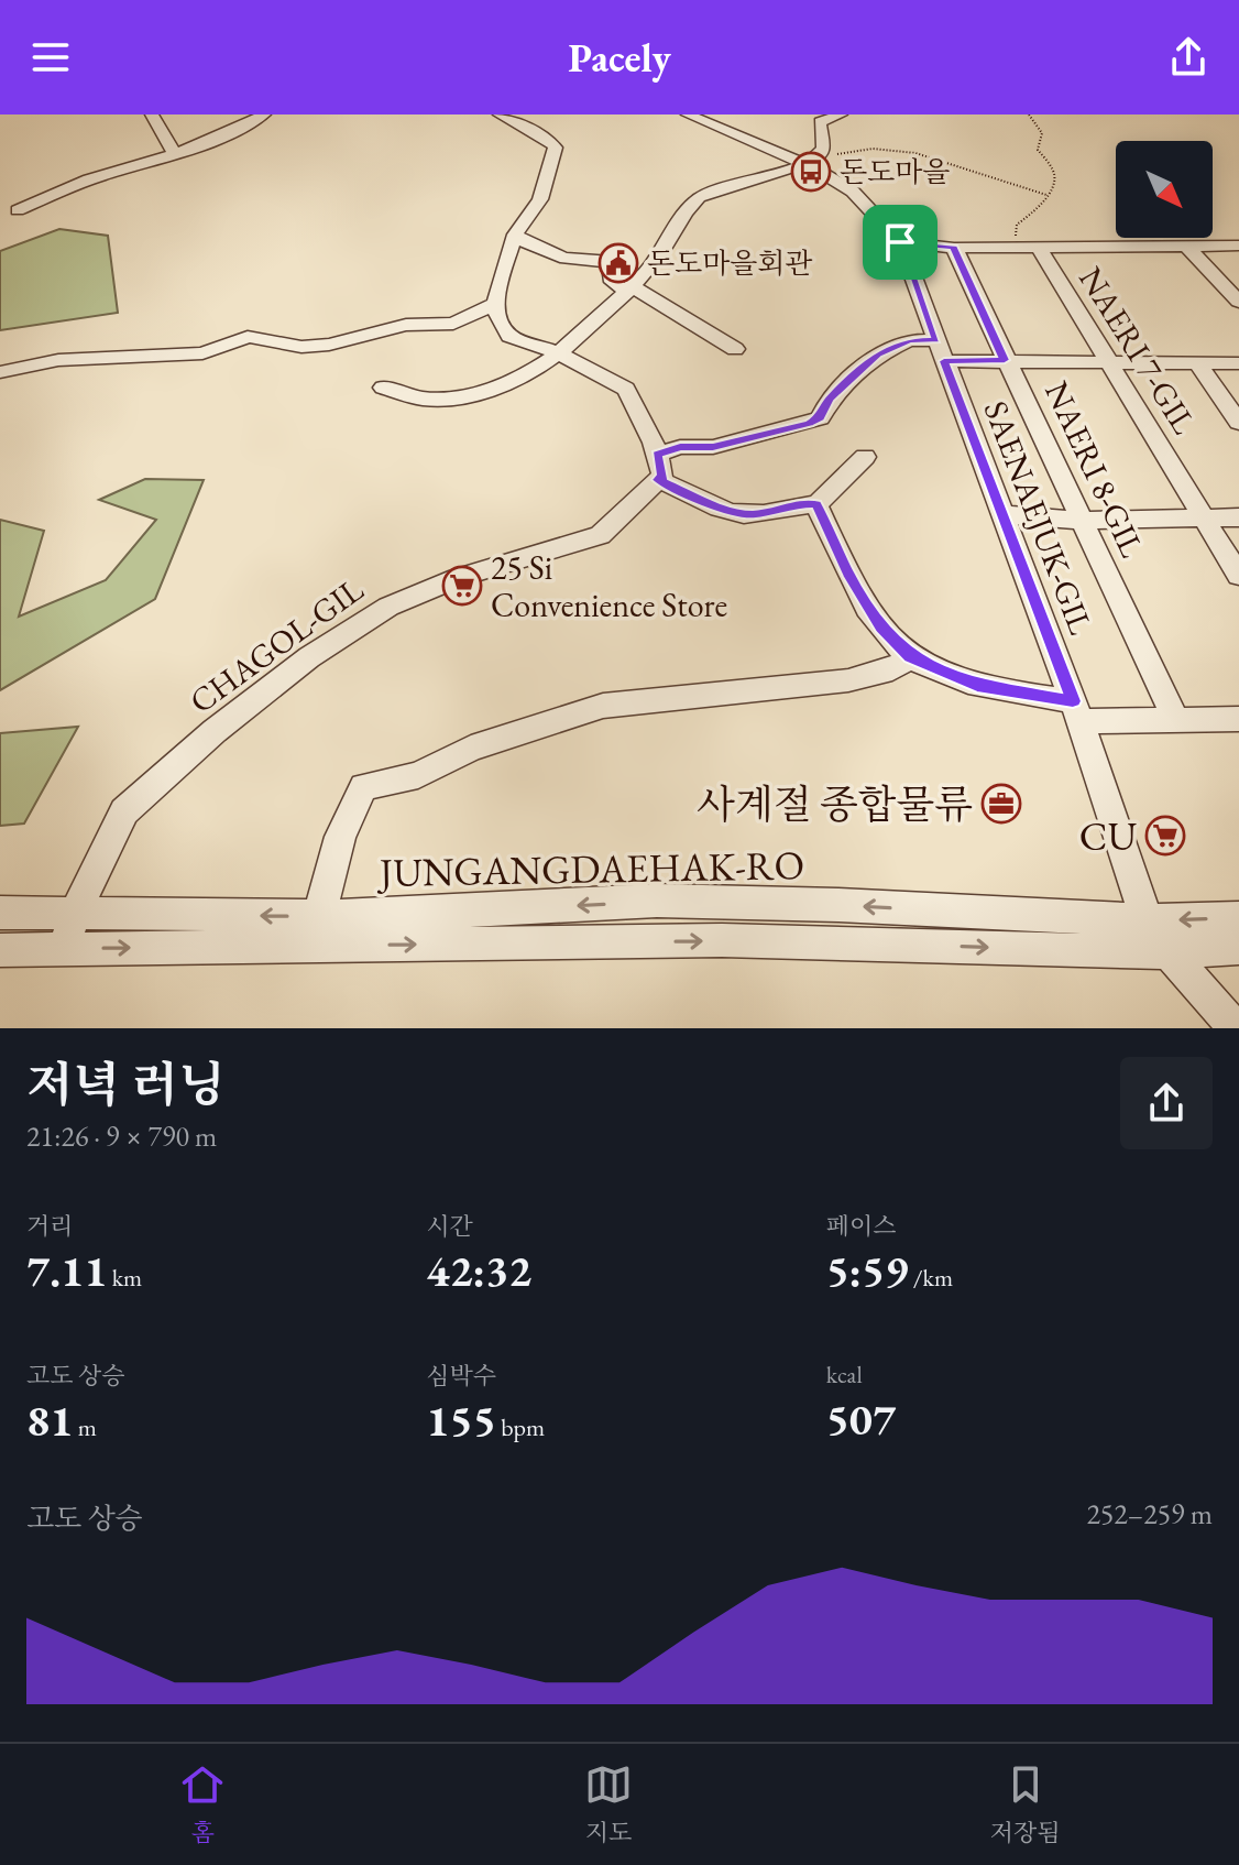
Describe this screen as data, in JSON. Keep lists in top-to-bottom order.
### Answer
{
  "streets": {
    "street": [
      "NAERI 7-GIL",
      "NAERI 8-GIL",
      "SAENAEJUK-GIL",
      "CHAGOL-GIL",
      "JUNGANGDAEHAK-RO"
    ]
  },
  "crossings": [
    ["SAENAEJUK-GIL", "JUNGANGDAEHAK-RO"],
    ["CHAGOL-GIL", "JUNGANGDAEHAK-RO"]
  ],
  "places": {
    "bus stop": ["돈도마을"],
    "public building": ["돈도마을회관"],
    "supermarket": ["25 Si Convenience Store", "CU"],
    "office": ["사계절 종합물류"]
  },
  "north": "bottom right",
  "page": {
    "header": "Pacely",
    "heading": ["저녁 러닝", "21:26 · 9 × 790 m"],
    "stats": [
      ["거리", "7.11 km"],
      ["시간", "42:32"],
      ["페이스", "5:59 /km"],
      ["고도 상승", "81 m"],
      ["심박수", "155 bpm"],
      ["kcal", "507"]
    ],
    "chart": ["고도 상승", "252–259 m"],
    "tabs": ["홈", "지도", "저장됨"]
  }
}
